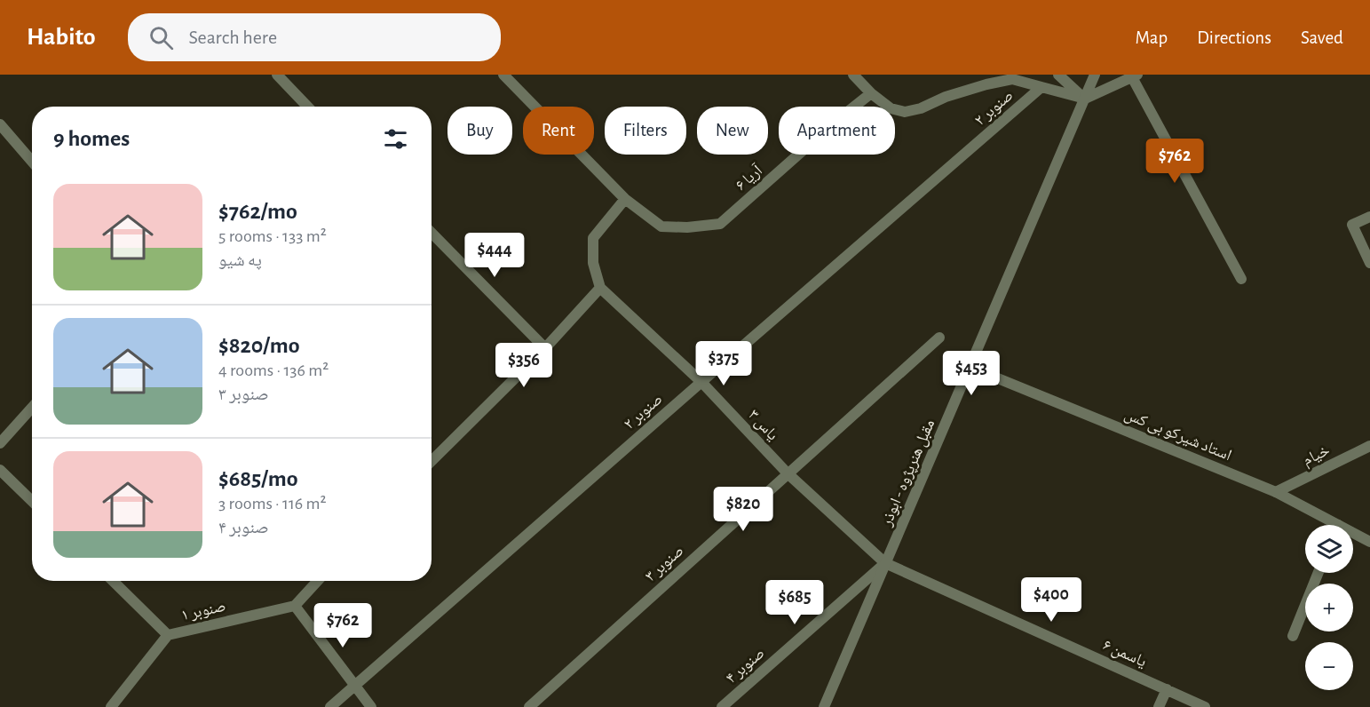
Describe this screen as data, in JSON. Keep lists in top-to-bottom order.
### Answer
{
  "streets": {
    "street": [
      "صنوبر ۲",
      "آریا ۶",
      "یاس ۳",
      "استاد شیرکو بی کس",
      "خیام",
      "مقبل هنرپژوه - ابوذر",
      "صنوبر ۳",
      "صنوبر ۱",
      "یاسمن ۶",
      "صنوبر ۴"
    ]
  },
  "crossings": [
    ["صنوبر ۲", "یاس ۳"],
    ["یاس ۳", "مقبل هنرپژوه - ابوذر"],
    ["یاس ۳", "صنوبر ۳"],
    ["یاس ۳", "یاسمن ۶"],
    ["یاس ۳", "صنوبر ۴"],
    ["استاد شیرکو بی کس", "خیام"],
    ["استاد شیرکو بی کس", "مقبل هنرپژوه - ابوذر"],
    ["مقبل هنرپژوه - ابوذر", "یاسمن ۶"],
    ["مقبل هنرپژوه - ابوذر", "صنوبر ۴"],
    ["یاسمن ۶", "صنوبر ۴"]
  ],
  "page": {
    "header": "Habito",
    "search": "Search here",
    "nav": ["Map", "Directions", "Saved"],
    "chip": [
      "Buy",
      "Rent",
      "Filters",
      "New",
      "Apartment"
    ],
    "heading": "9 homes",
    "price": [
      "$762",
      "$444",
      "$375",
      "$356",
      "$453",
      "$820",
      "$400",
      "$685",
      "$762"
    ],
    "list": [
      {
        "name": "$762/mo",
        "note": "5 rooms · 133 m² · په شیو"
      },
      {
        "name": "$820/mo",
        "note": "4 rooms · 136 m² · صنوبر ۳"
      },
      {
        "name": "$685/mo",
        "note": "3 rooms · 116 m² · صنوبر ۴"
      }
    ],
    "map_buttons": ["+", "−"]
  }
}
